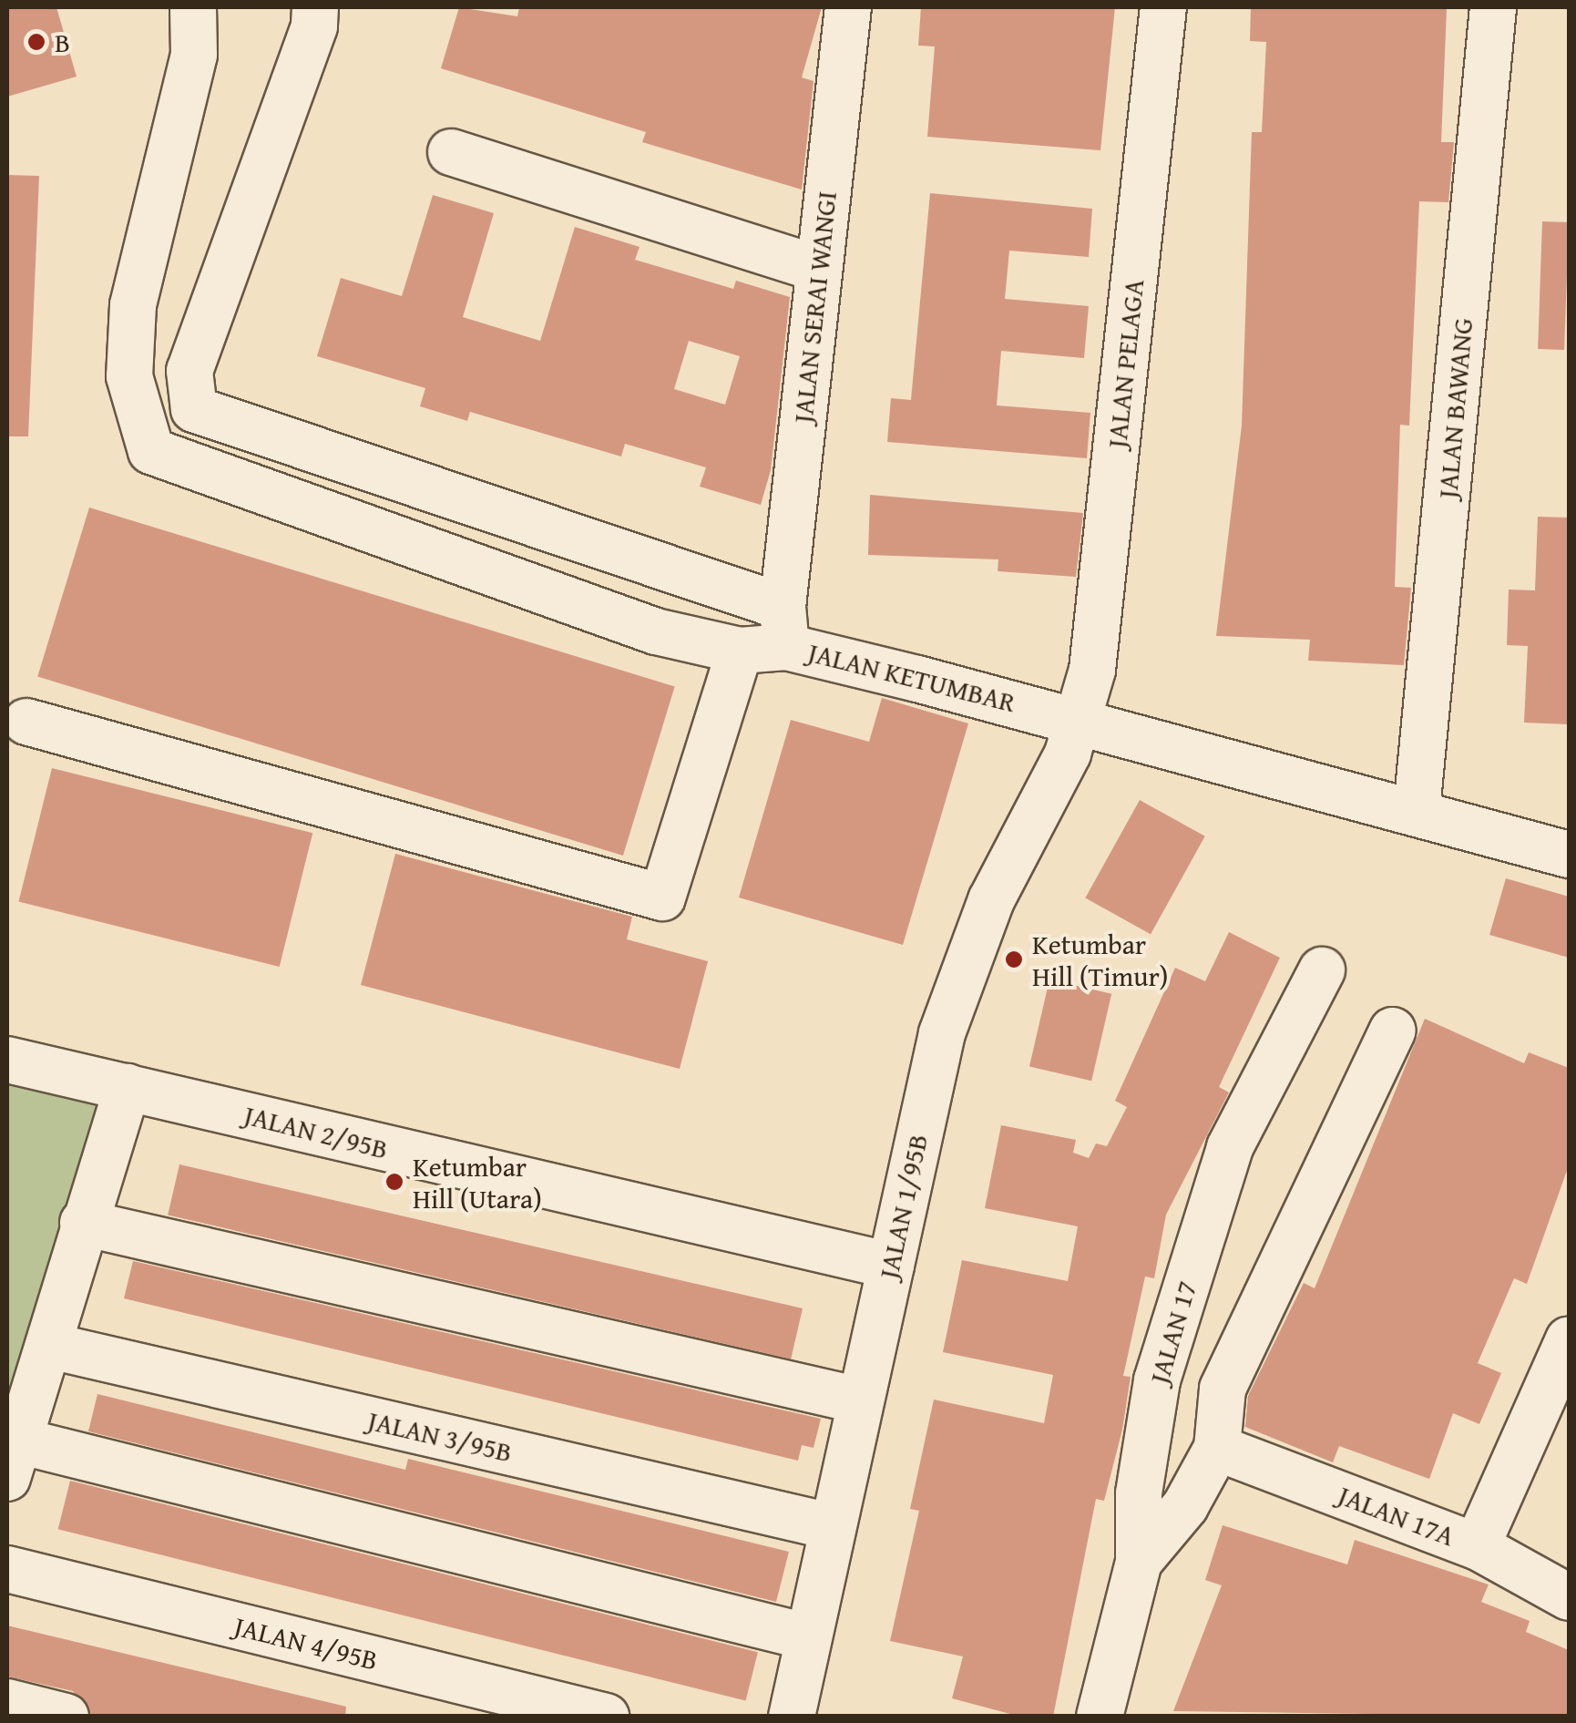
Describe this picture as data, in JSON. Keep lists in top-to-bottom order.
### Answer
{
  "streets": {
    "street": [
      "JALAN SERAI WANGI",
      "JALAN PELAGA",
      "JALAN BAWANG",
      "JALAN KETUMBAR",
      "JALAN 2/95B",
      "JALAN 1/95B",
      "JALAN 17",
      "JALAN 3/95B",
      "JALAN 17A",
      "JALAN 4/95B"
    ]
  },
  "crossings": [
    ["JALAN SERAI WANGI", "JALAN KETUMBAR"],
    ["JALAN PELAGA", "JALAN KETUMBAR"],
    ["JALAN PELAGA", "JALAN 1/95B"],
    ["JALAN BAWANG", "JALAN KETUMBAR"],
    ["JALAN KETUMBAR", "JALAN 1/95B"],
    ["JALAN 2/95B", "JALAN 1/95B"],
    ["JALAN 1/95B", "JALAN 3/95B"]
  ],
  "places": ["B", "Ketumbar Hill (Timur)", "Ketumbar Hill (Utara)"]
}
